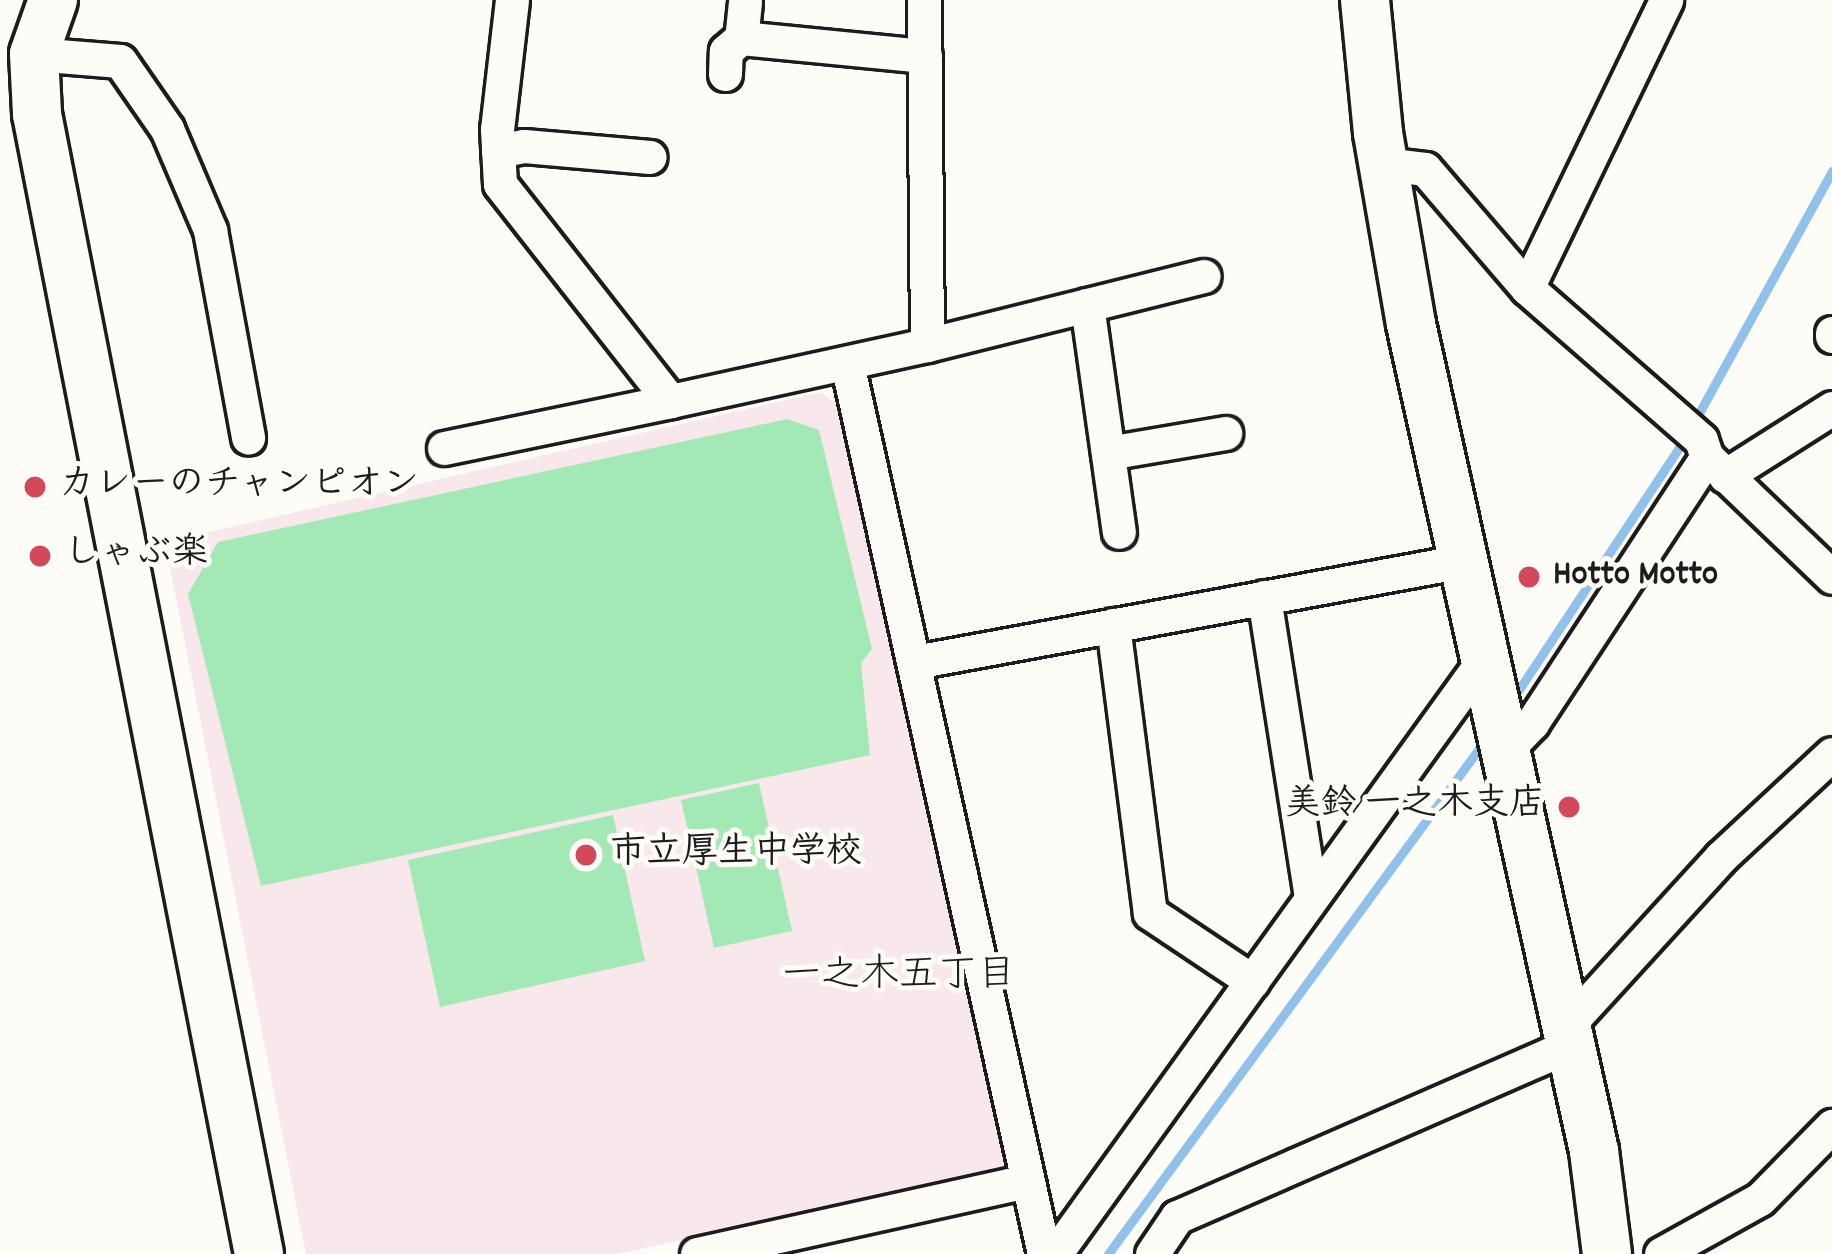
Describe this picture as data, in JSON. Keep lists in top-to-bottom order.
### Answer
{
  "districts": ["一之木五丁目"],
  "places": [
    "カレーのチャンピオン",
    "しゃぶ楽",
    "Hotto Motto",
    "美鈴 一之木支店",
    "市立厚生中学校"
  ]
}
